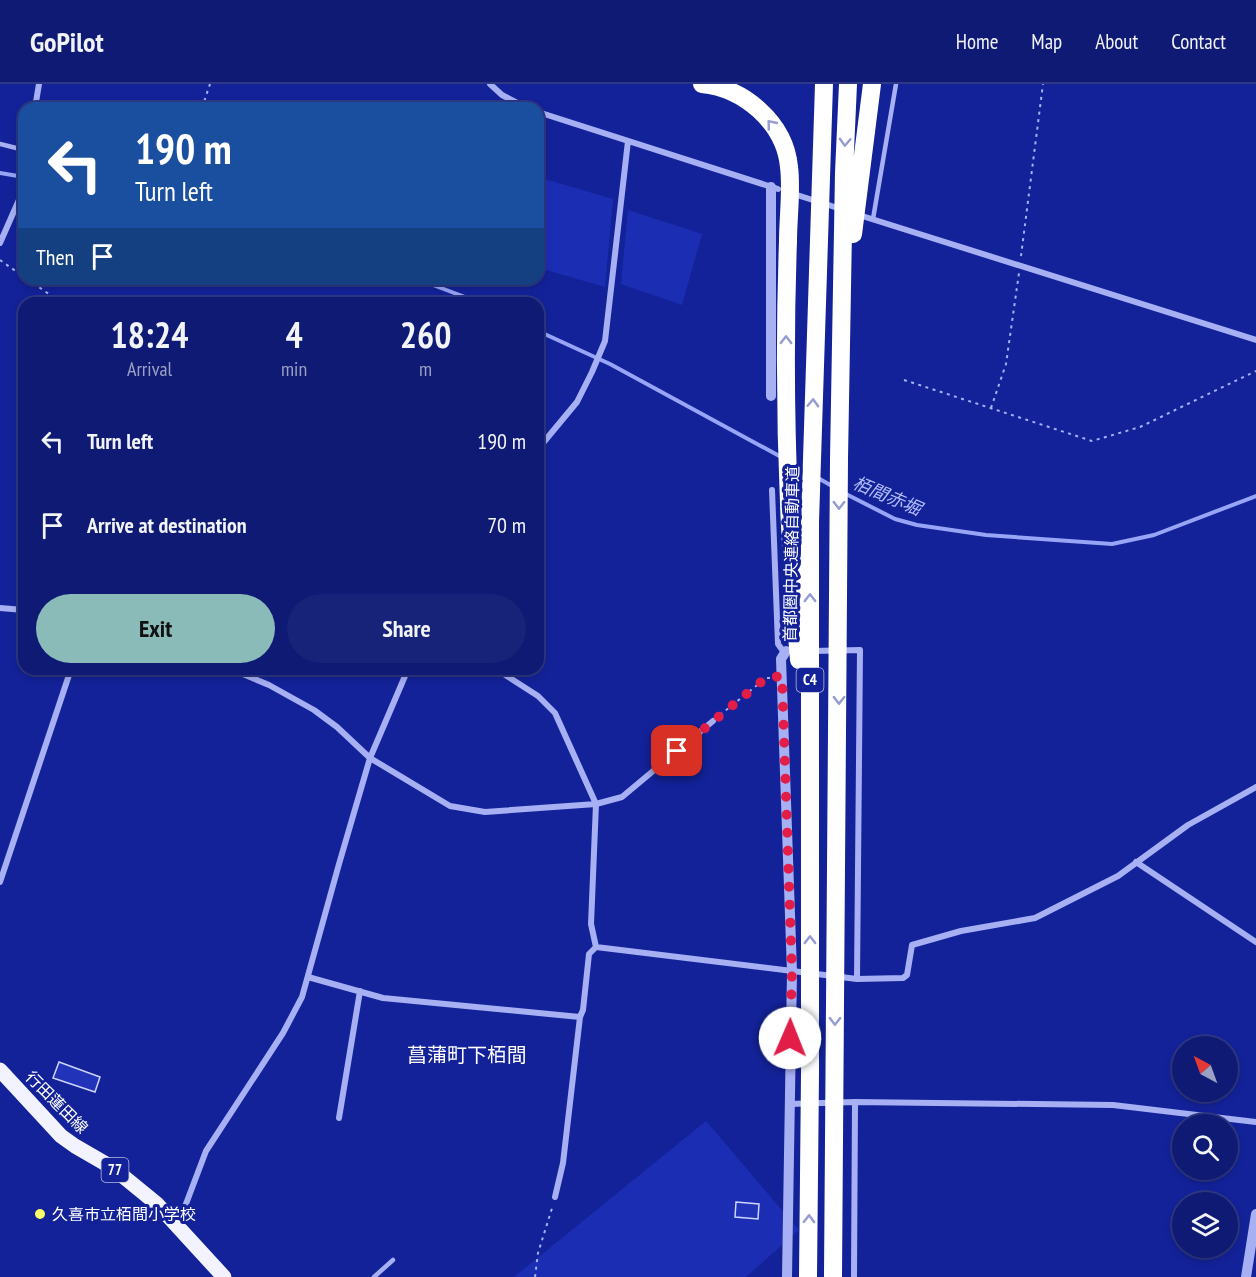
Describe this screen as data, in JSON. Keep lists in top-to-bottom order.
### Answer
{
  "streets": {
    "highway": ["首都圏中央連絡自動車道", "C4"],
    "main road": ["行田蓮田線", "77"]
  },
  "districts": ["菖蒲町下栢間"],
  "water": ["栢間赤堀"],
  "places": ["久喜市立栢間小学校"],
  "north": "top left",
  "page": {
    "header": "GoPilot",
    "nav": [
      "Home",
      "Map",
      "About",
      "Contact"
    ],
    "turn": ["190 m", "Turn left"],
    "then": "Then",
    "eta": [
      "18:24",
      "Arrival",
      "4",
      "min",
      "260",
      "m"
    ],
    "list": [
      {
        "name": "Turn left",
        "value": "190 m"
      },
      {
        "name": "Arrive at destination",
        "value": "70 m"
      }
    ],
    "buttons": ["Exit", "Share"]
  }
}
